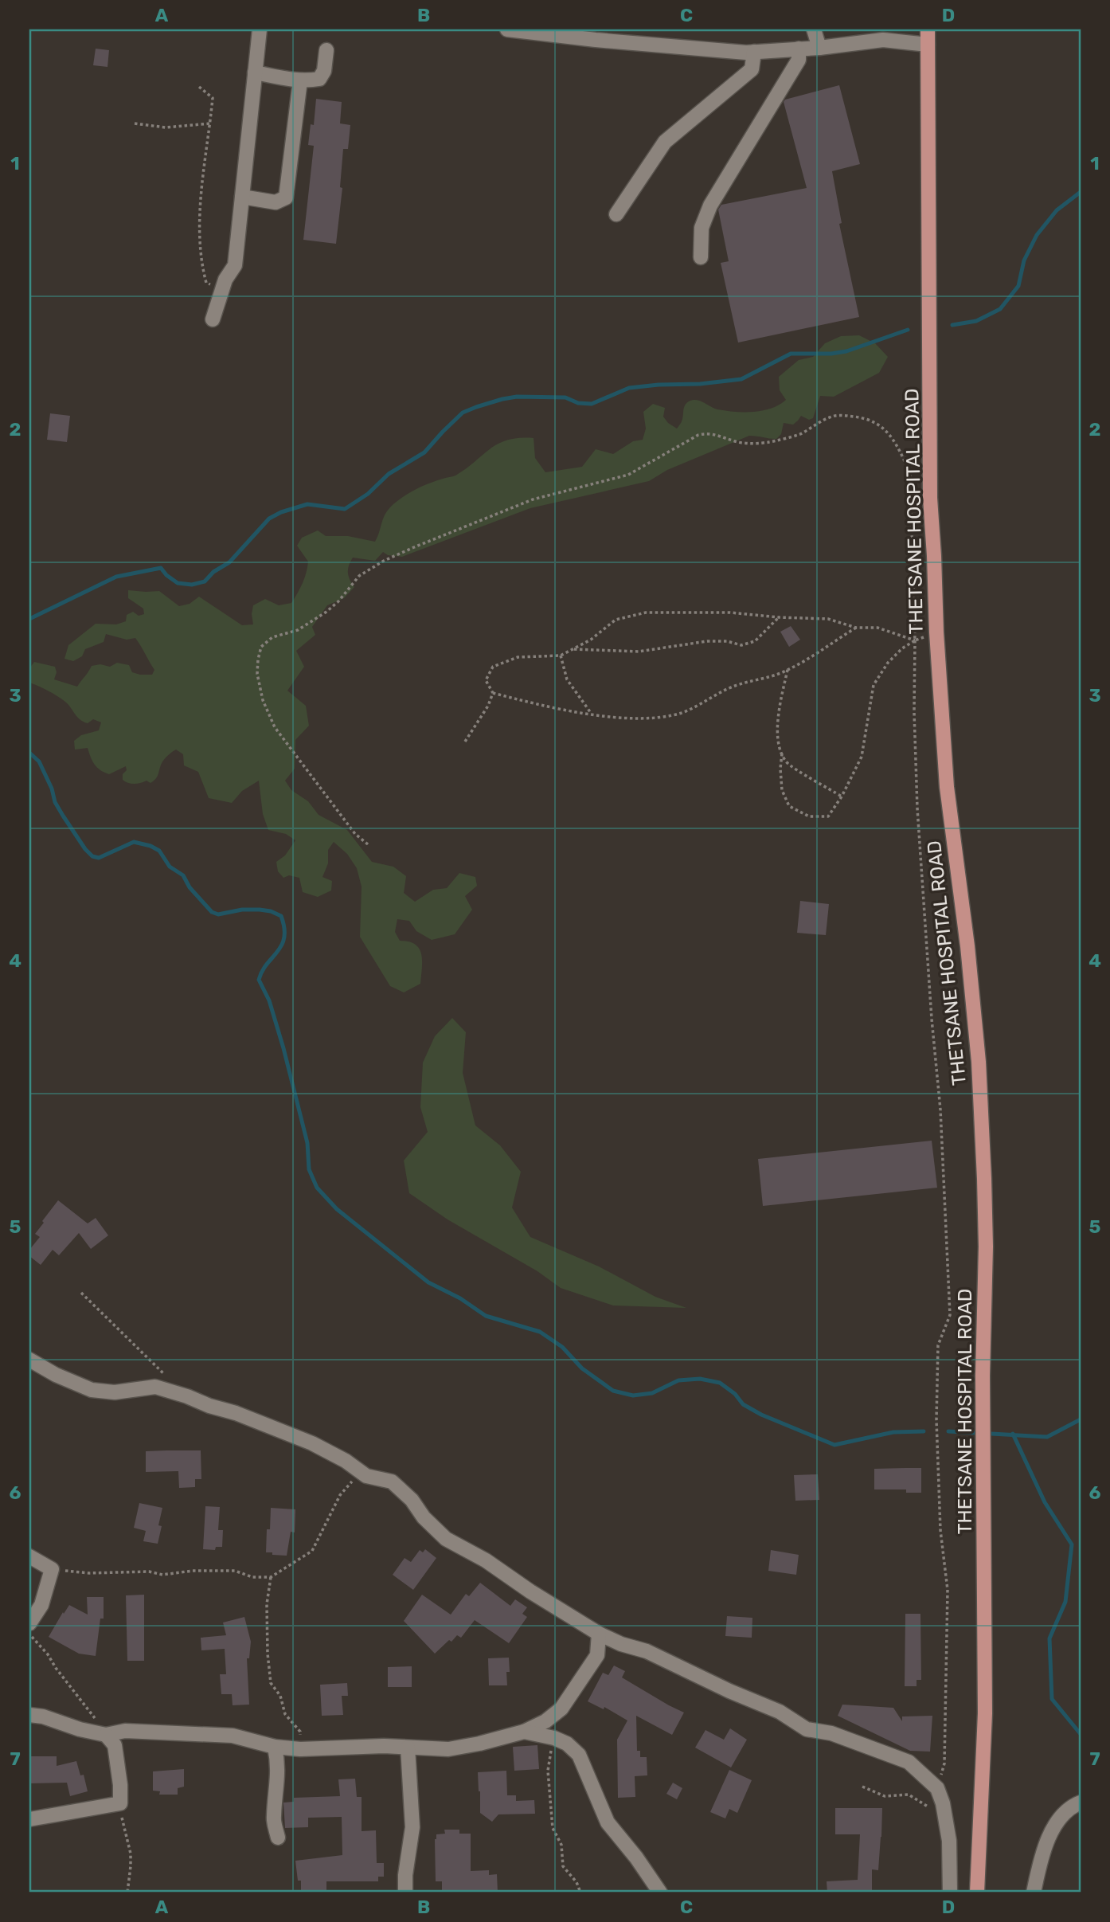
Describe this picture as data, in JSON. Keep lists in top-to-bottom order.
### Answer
{
  "streets": {
    "main road": ["THETSANE HOSPITAL ROAD"]
  },
  "grid": {
    "columns": [
      "A",
      "B",
      "C",
      "D"
    ],
    "rows": [
      "1",
      "2",
      "3",
      "4",
      "5",
      "6",
      "7"
    ]
  }
}
